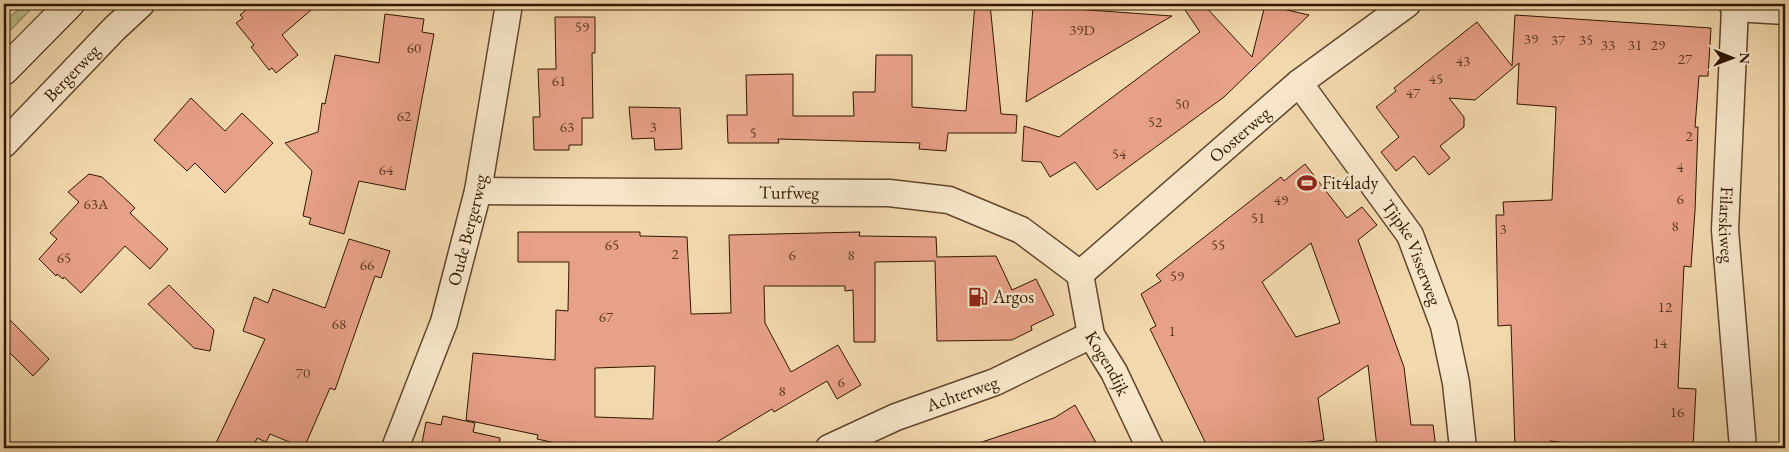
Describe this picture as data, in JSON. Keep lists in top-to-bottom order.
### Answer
{
  "streets": {
    "street": [
      "Bergerweg",
      "Oosterweg",
      "Turfweg",
      "Filarskiweg",
      "Oude Bergerweg",
      "Tjipke Visserweg",
      "Kogendijk",
      "Achterweg"
    ]
  },
  "crossings": [
    ["Oosterweg", "Turfweg"],
    ["Oosterweg", "Tjipke Visserweg"],
    ["Oosterweg", "Kogendijk"],
    ["Turfweg", "Oude Bergerweg"],
    ["Turfweg", "Kogendijk"],
    ["Kogendijk", "Achterweg"]
  ],
  "places": {
    "sports": ["Fit4lady"],
    "fuel station": ["Argos"]
  },
  "house_numbers": [
    "59",
    "39D",
    "39",
    "37",
    "35",
    "33",
    "31",
    "29",
    "60",
    "27",
    "43",
    "45",
    "61",
    "47",
    "50",
    "62",
    "52",
    "63",
    "3",
    "5",
    "2",
    "54",
    "4",
    "64",
    "6",
    "49",
    "63A",
    "51",
    "8",
    "3",
    "65",
    "55",
    "2",
    "6",
    "8",
    "65",
    "66",
    "59",
    "12",
    "67",
    "68",
    "1",
    "14",
    "70",
    "6",
    "8",
    "16"
  ],
  "north": "right"
}
